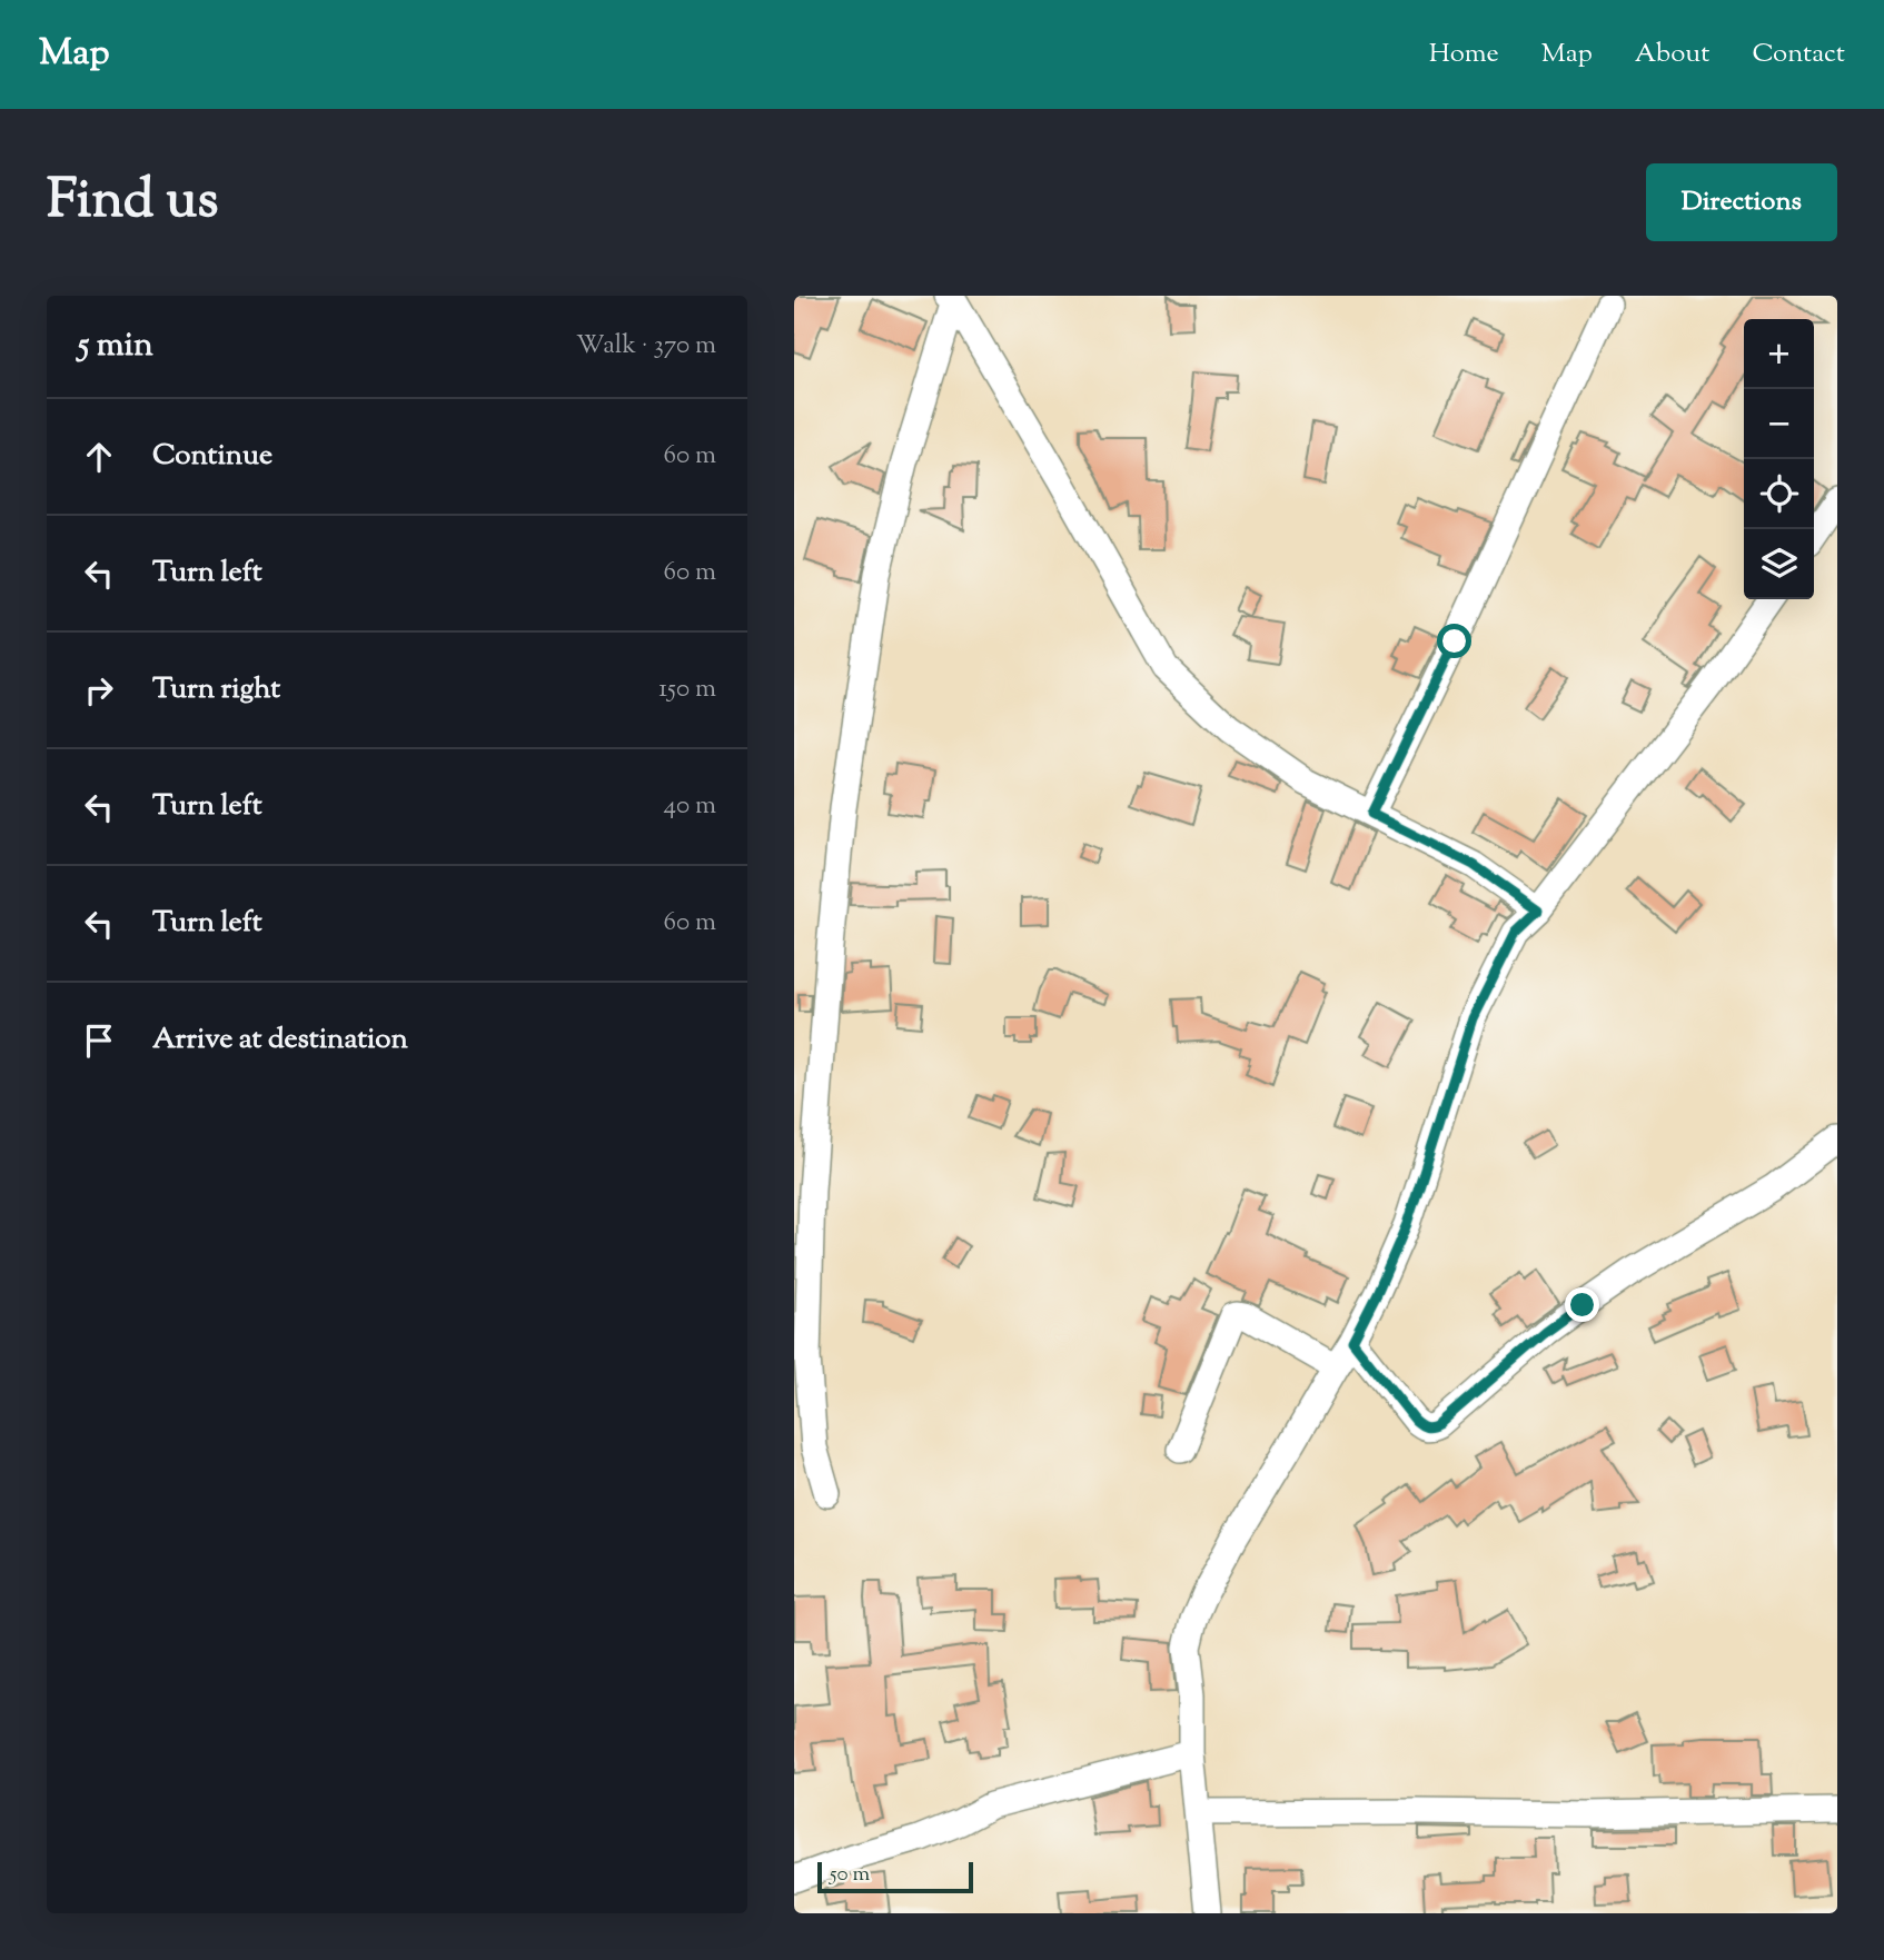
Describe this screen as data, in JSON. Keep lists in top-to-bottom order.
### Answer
{
  "scale_bar": "50 m",
  "page": {
    "header": "Map",
    "nav": [
      "Home",
      "Map",
      "About",
      "Contact"
    ],
    "title": "Find us",
    "buttons": "Directions",
    "heading": ["5 min", "Walk · 370 m"],
    "map_buttons": ["+", "−"],
    "list": [
      ["Continue", "60 m"],
      ["Turn left", "60 m"],
      ["Turn right", "150 m"],
      ["Turn left", "40 m"],
      ["Turn left", "60 m"],
      "Arrive at destination"
    ],
    "scale": "50 m"
  }
}
